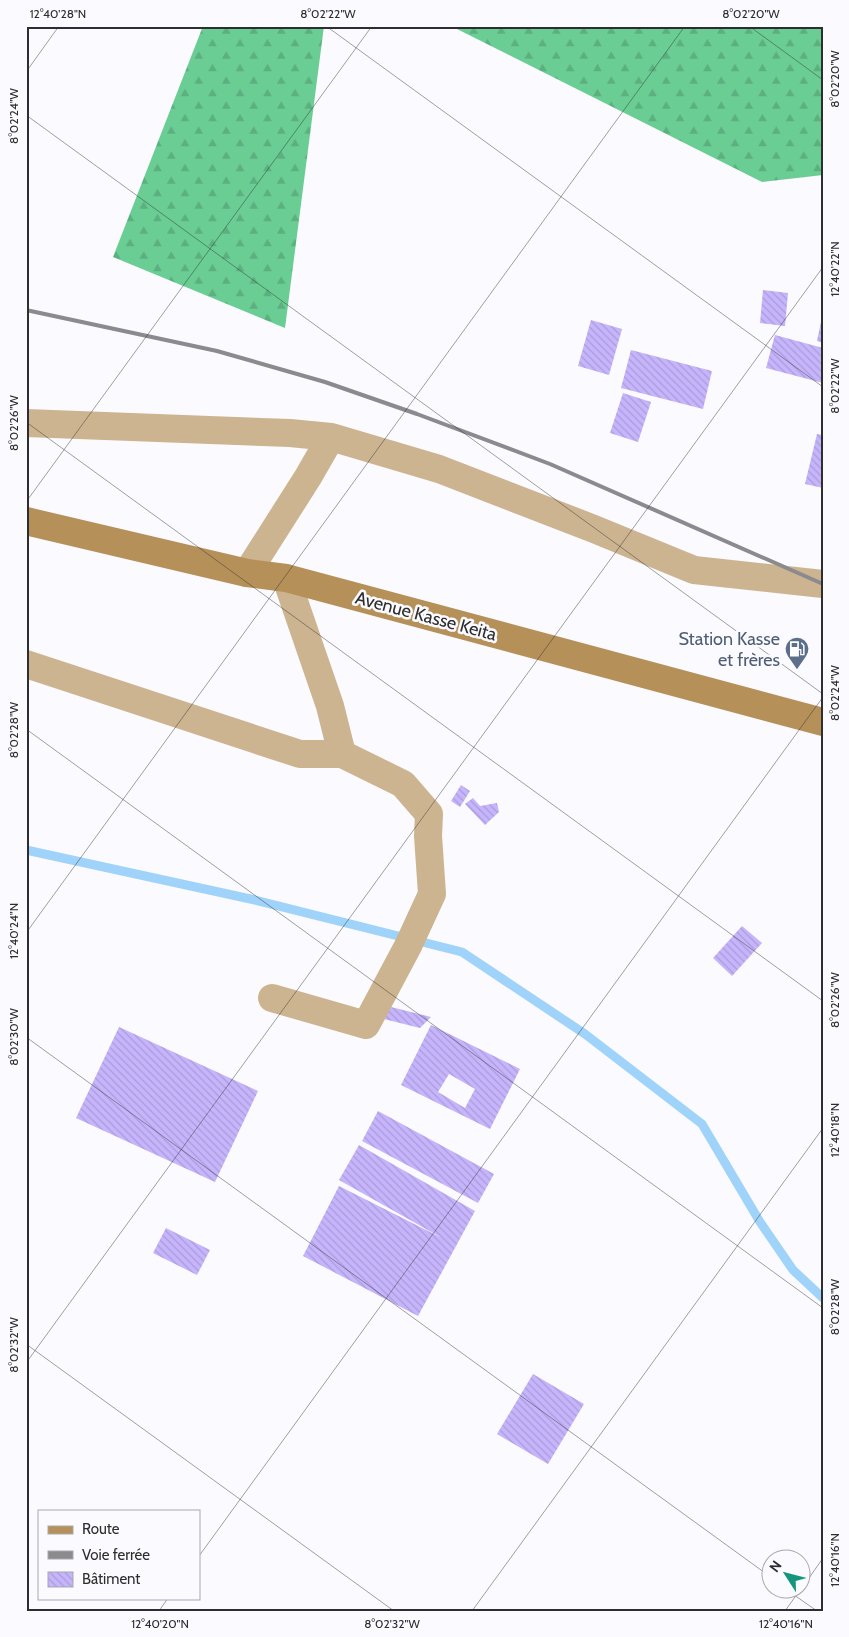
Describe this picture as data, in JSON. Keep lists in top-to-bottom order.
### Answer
{
  "streets": {
    "main road": ["Avenue Kasse Keita"]
  },
  "places": {
    "fuel station": ["Station Kasse et frères"]
  },
  "legend": ["Route", "Voie ferrée", "Bâtiment"],
  "north": "top left",
  "coordinates": [
    "12°40'28\"N",
    "8°02'22\"W",
    "8°02'20\"W",
    "8°02'24\"W",
    "12°40'22\"N",
    "8°02'26\"W",
    "8°02'28\"W",
    "12°40'24\"N",
    "8°02'30\"W",
    "12°40'18\"N",
    "8°02'32\"W",
    "12°40'16\"N",
    "12°40'20\"N"
  ]
}
